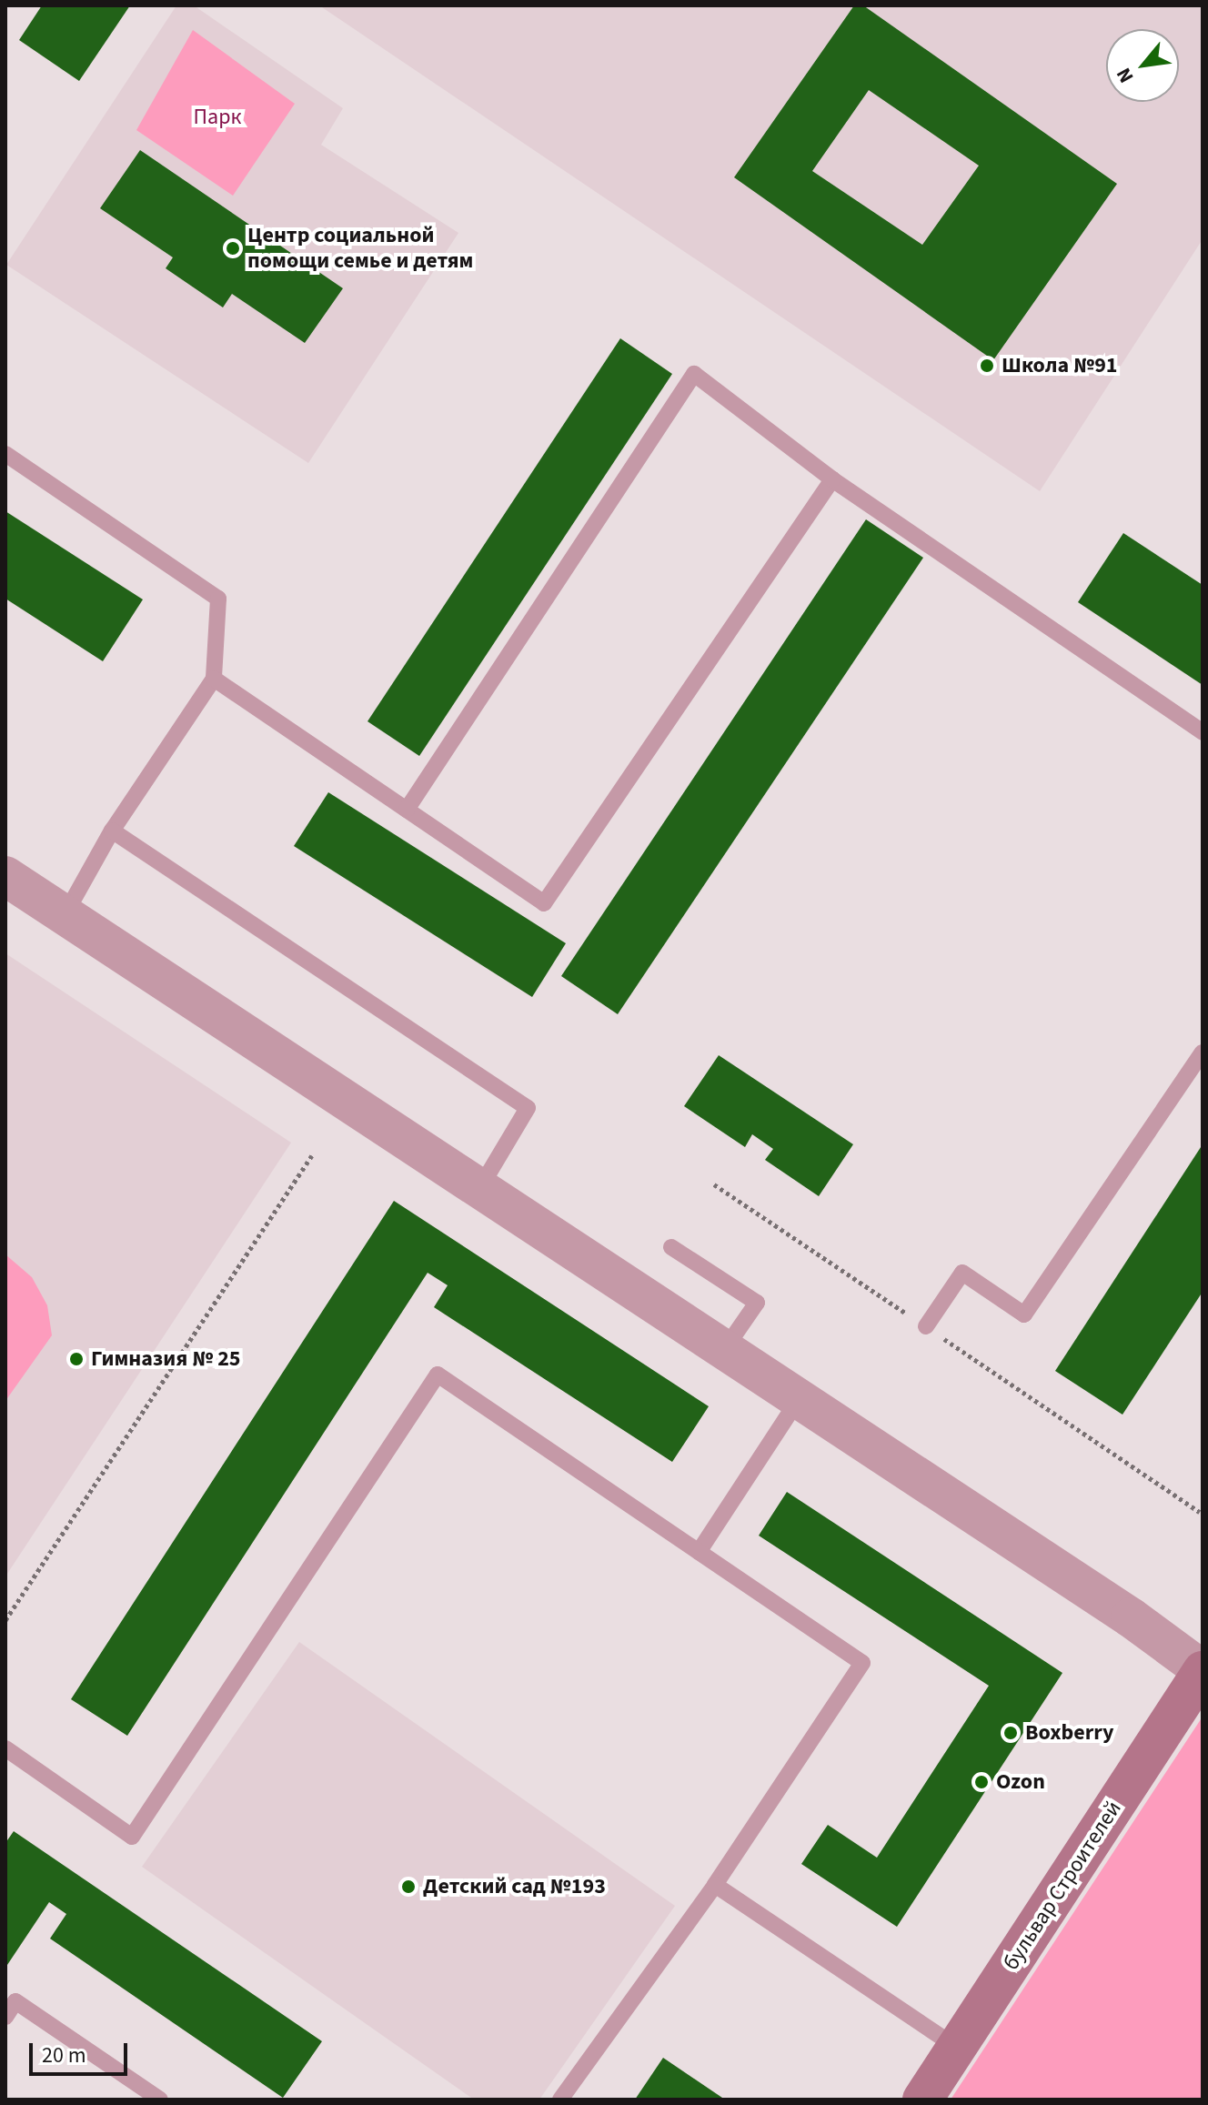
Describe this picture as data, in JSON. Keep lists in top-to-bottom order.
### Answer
{
  "streets": {
    "main road": ["бульвар Строителей"]
  },
  "parks": ["Парк"],
  "places": [
    "Центр социальной помощи семье и детям",
    "Школа №91",
    "Гимназия № 25",
    "Boxberry",
    "Ozon",
    "Детский сад №193"
  ],
  "scale_bar": "20 m",
  "north": "bottom left"
}
